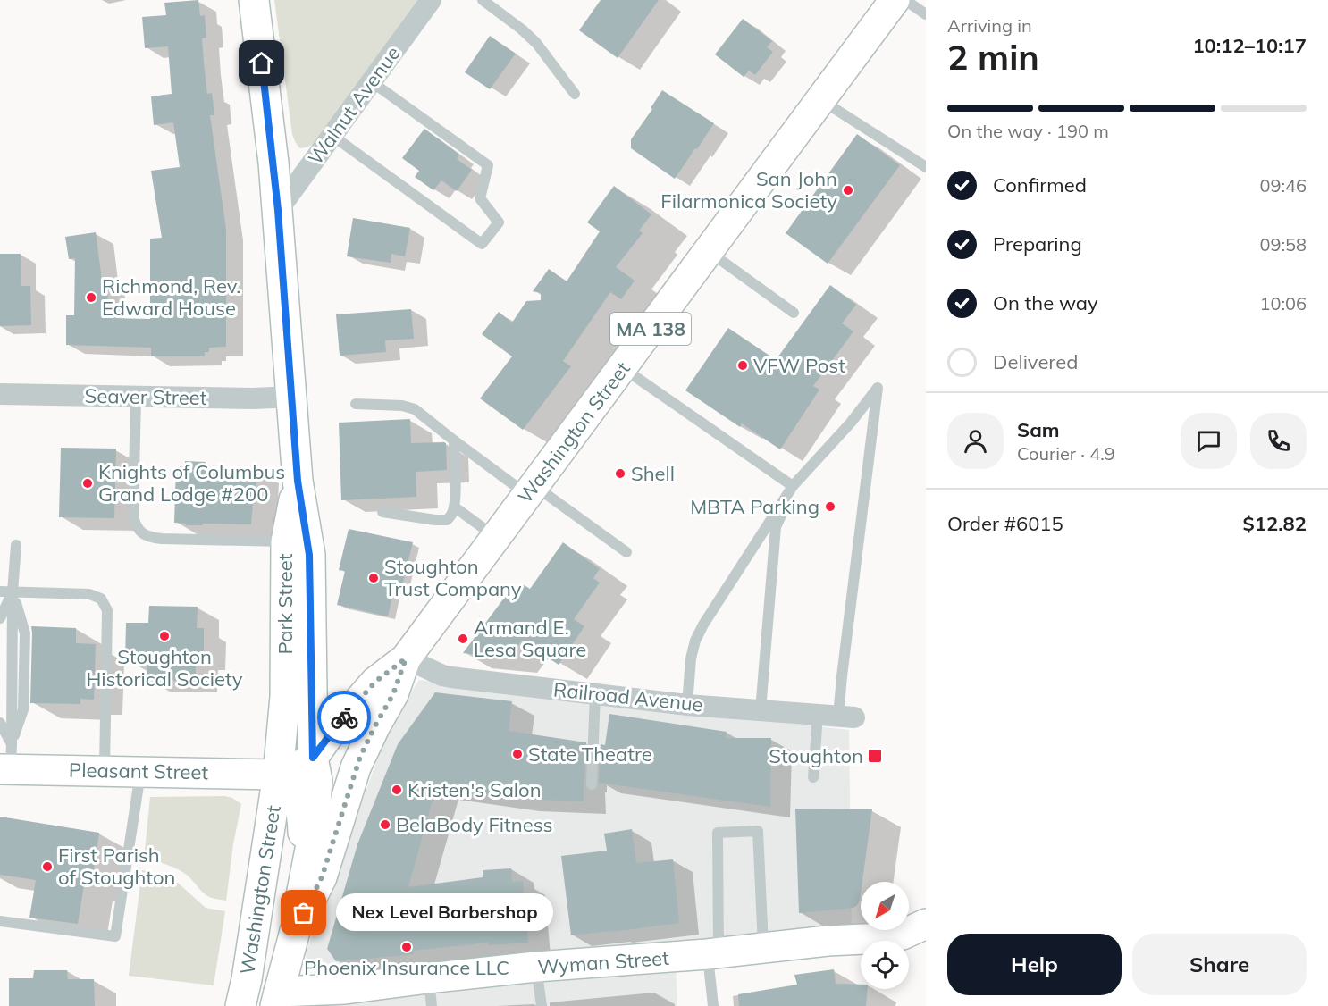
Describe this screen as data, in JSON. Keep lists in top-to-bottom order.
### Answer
{
  "streets": {
    "main road": [
      "MA 138",
      "Washington Street",
      "Park Street",
      "Pleasant Street",
      "Wyman Street"
    ],
    "street": ["Walnut Avenue", "Seaver Street", "Railroad Avenue"]
  },
  "crossings": [
    ["Walnut Avenue", "Park Street"],
    ["Seaver Street", "Park Street"],
    ["Washington Street", "Park Street"],
    ["Washington Street", "Railroad Avenue"],
    ["Washington Street", "Pleasant Street"],
    ["Washington Street", "Wyman Street"]
  ],
  "places": {
    "other": [
      "San John Filarmonica Society",
      "Richmond, Rev. Edward House",
      "VFW Post",
      "Shell",
      "Knights of Columbus Grand Lodge #200",
      "MBTA Parking",
      "Stoughton Trust Company",
      "Stoughton Historical Society",
      "Armand E. Lesa Square",
      "State Theatre",
      "Kristen's Salon",
      "BelaBody Fitness",
      "First Parish of Stoughton",
      "Nex Level Barbershop",
      "Phoenix Insurance LLC"
    ],
    "transit": ["Stoughton"]
  },
  "north": "bottom left",
  "page": {
    "heading": ["2 min", "Arriving in", "10:12–10:17"],
    "panel": [
      "Sam",
      "Courier · 4.9",
      "Order #6015",
      "$12.82"
    ],
    "bar": "On the way · 190 m",
    "list": [
      ["Confirmed", "09:46"],
      ["Preparing", "09:58"],
      ["On the way", "10:06"],
      "Delivered"
    ],
    "bubble": "Nex Level Barbershop",
    "buttons": ["Help", "Share"]
  }
}
